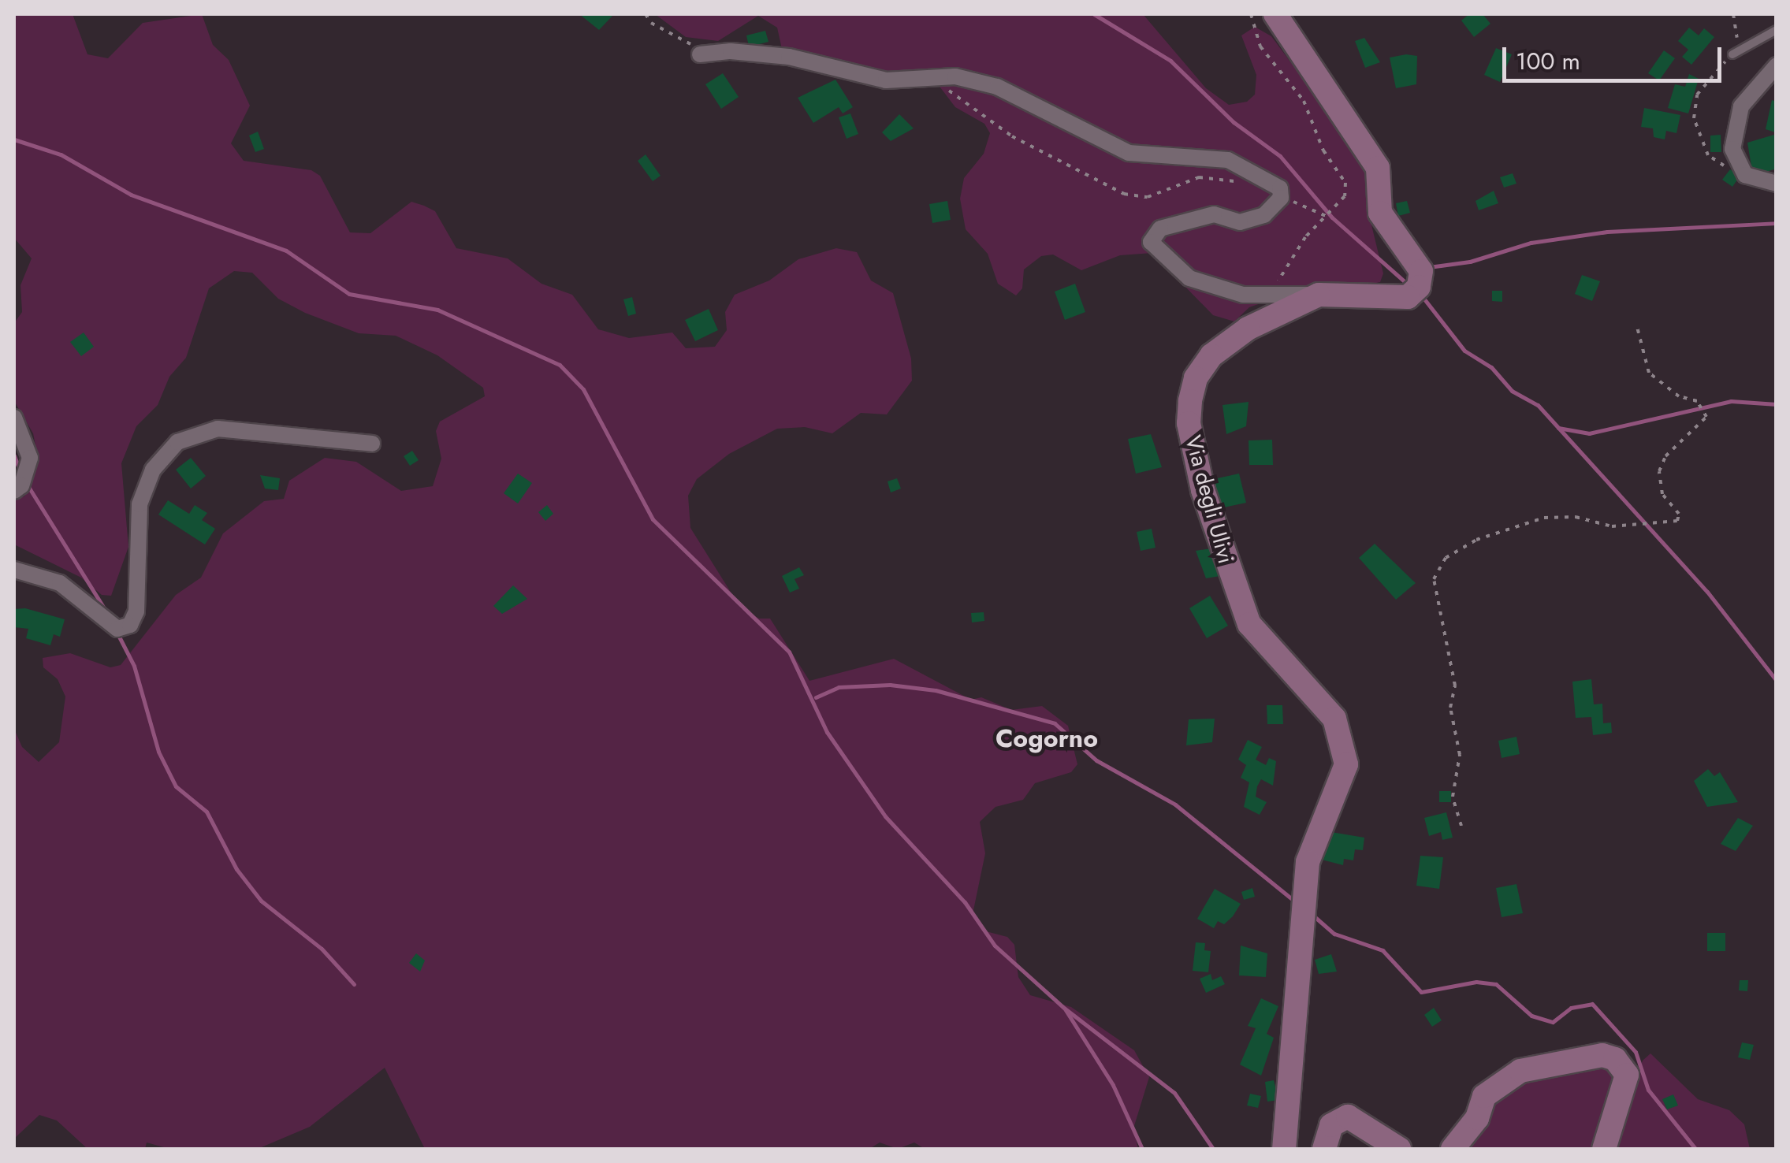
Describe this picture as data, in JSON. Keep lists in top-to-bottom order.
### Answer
{
  "streets": {
    "street": ["Via degli Ulivi"]
  },
  "districts": ["Cogorno"],
  "scale_bar": "100 m"
}
